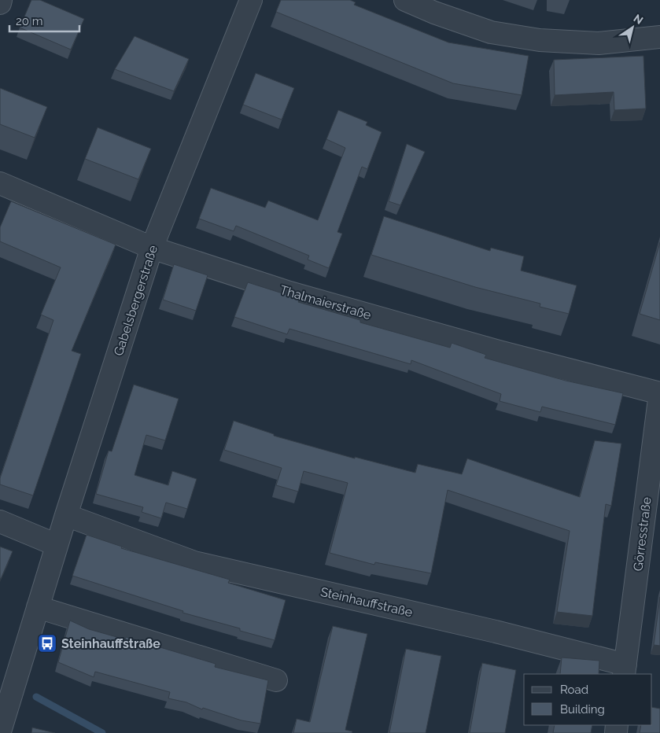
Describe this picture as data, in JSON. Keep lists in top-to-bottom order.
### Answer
{
  "streets": {
    "street": [
      "Gabelsbergerstraße",
      "Thalmaierstraße",
      "Görresstraße",
      "Steinhauffstraße"
    ]
  },
  "crossings": [
    ["Gabelsbergerstraße", "Thalmaierstraße"],
    ["Gabelsbergerstraße", "Steinhauffstraße"],
    ["Thalmaierstraße", "Görresstraße"],
    ["Görresstraße", "Steinhauffstraße"]
  ],
  "places": {
    "bus stop": ["Steinhauffstraße"]
  },
  "legend": ["Road", "Building"],
  "scale_bar": "20 m",
  "north": "top right"
}
